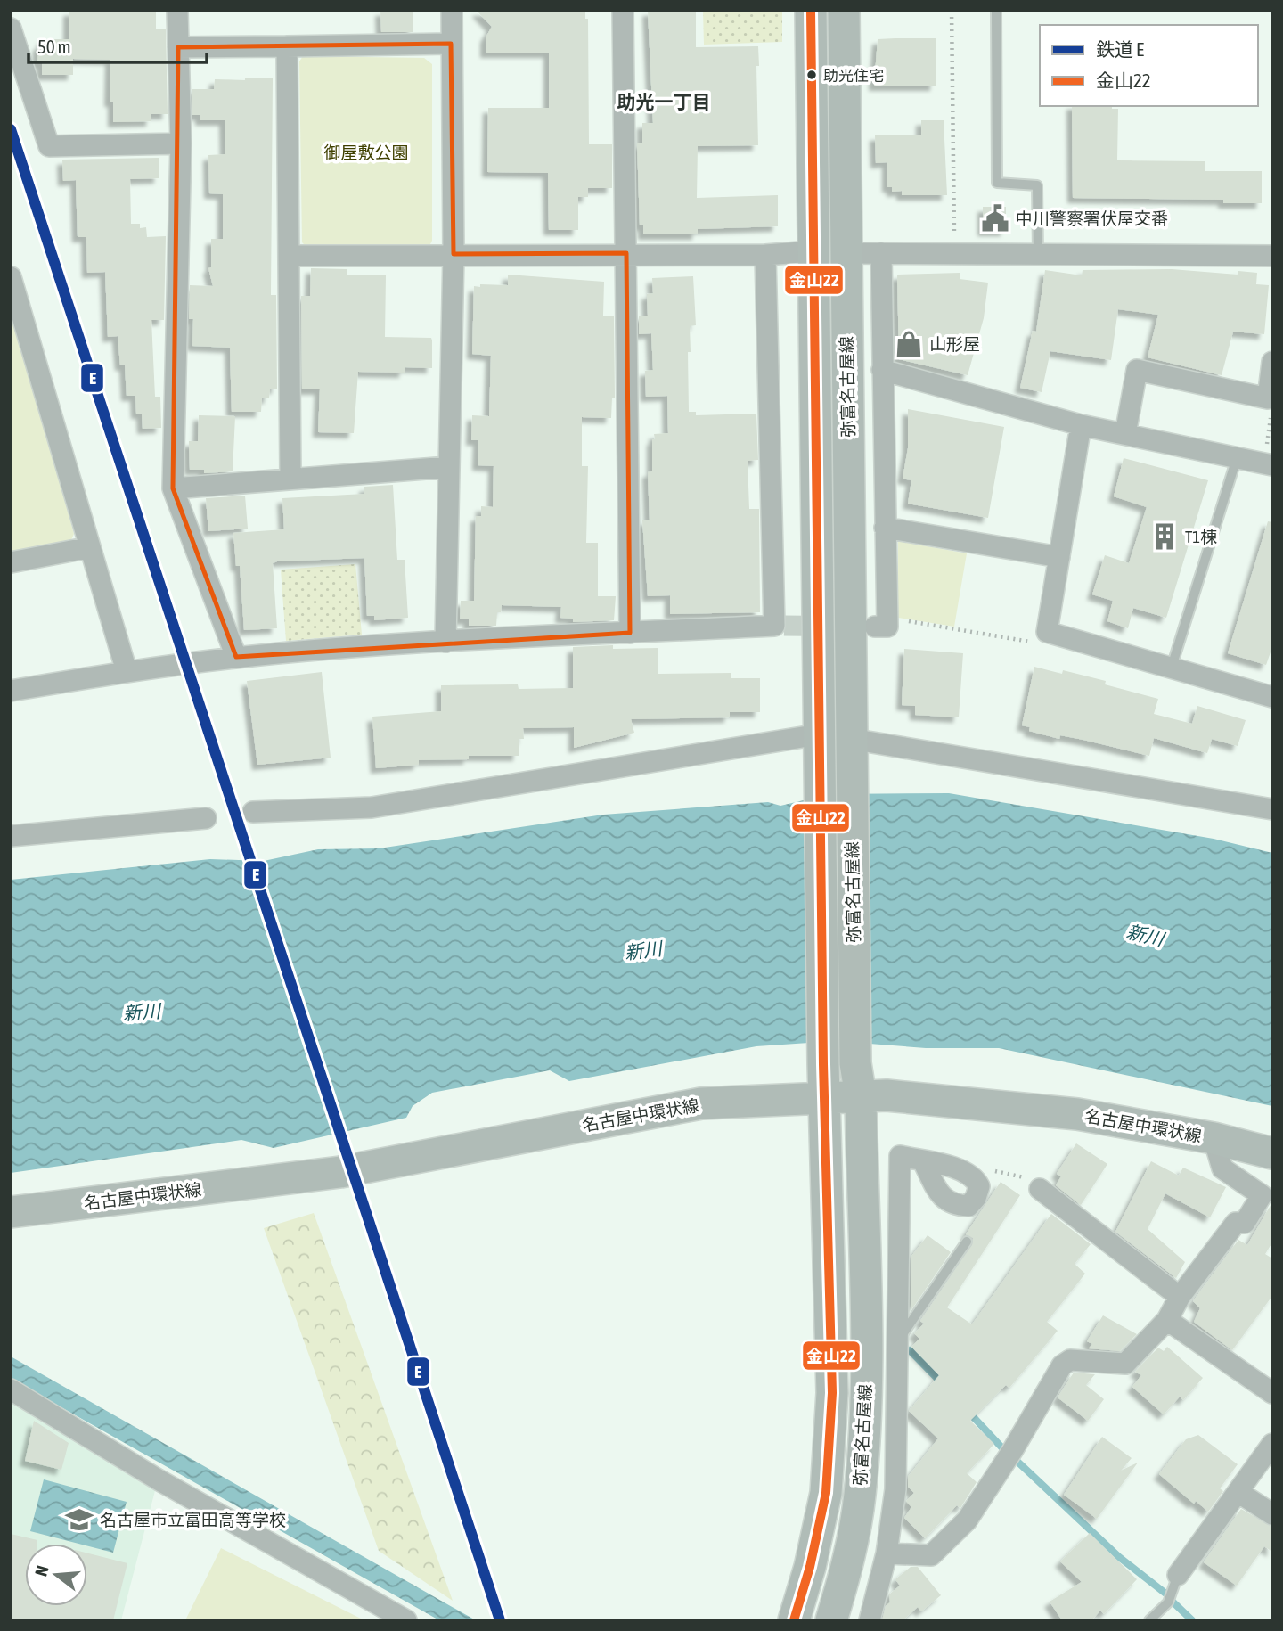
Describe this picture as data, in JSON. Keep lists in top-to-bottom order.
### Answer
{
  "streets": {
    "main road": ["弥富名古屋線", "名古屋中環状線"]
  },
  "crossings": [
    ["弥富名古屋線", "名古屋中環状線"]
  ],
  "districts": ["助光一丁目"],
  "water": ["新川"],
  "parks": ["御屋敷公園"],
  "places": {
    "other": ["助光住宅"],
    "public building": ["中川警察署伏屋交番"],
    "shop": ["山形屋"],
    "building": ["T1棟"],
    "school or university": ["名古屋市立富田高等学校"]
  },
  "lines": ["transit line 金山22", "rail line E"],
  "legend": ["鉄道 E", "金山22"],
  "scale_bar": "50 m",
  "north": "left"
}
